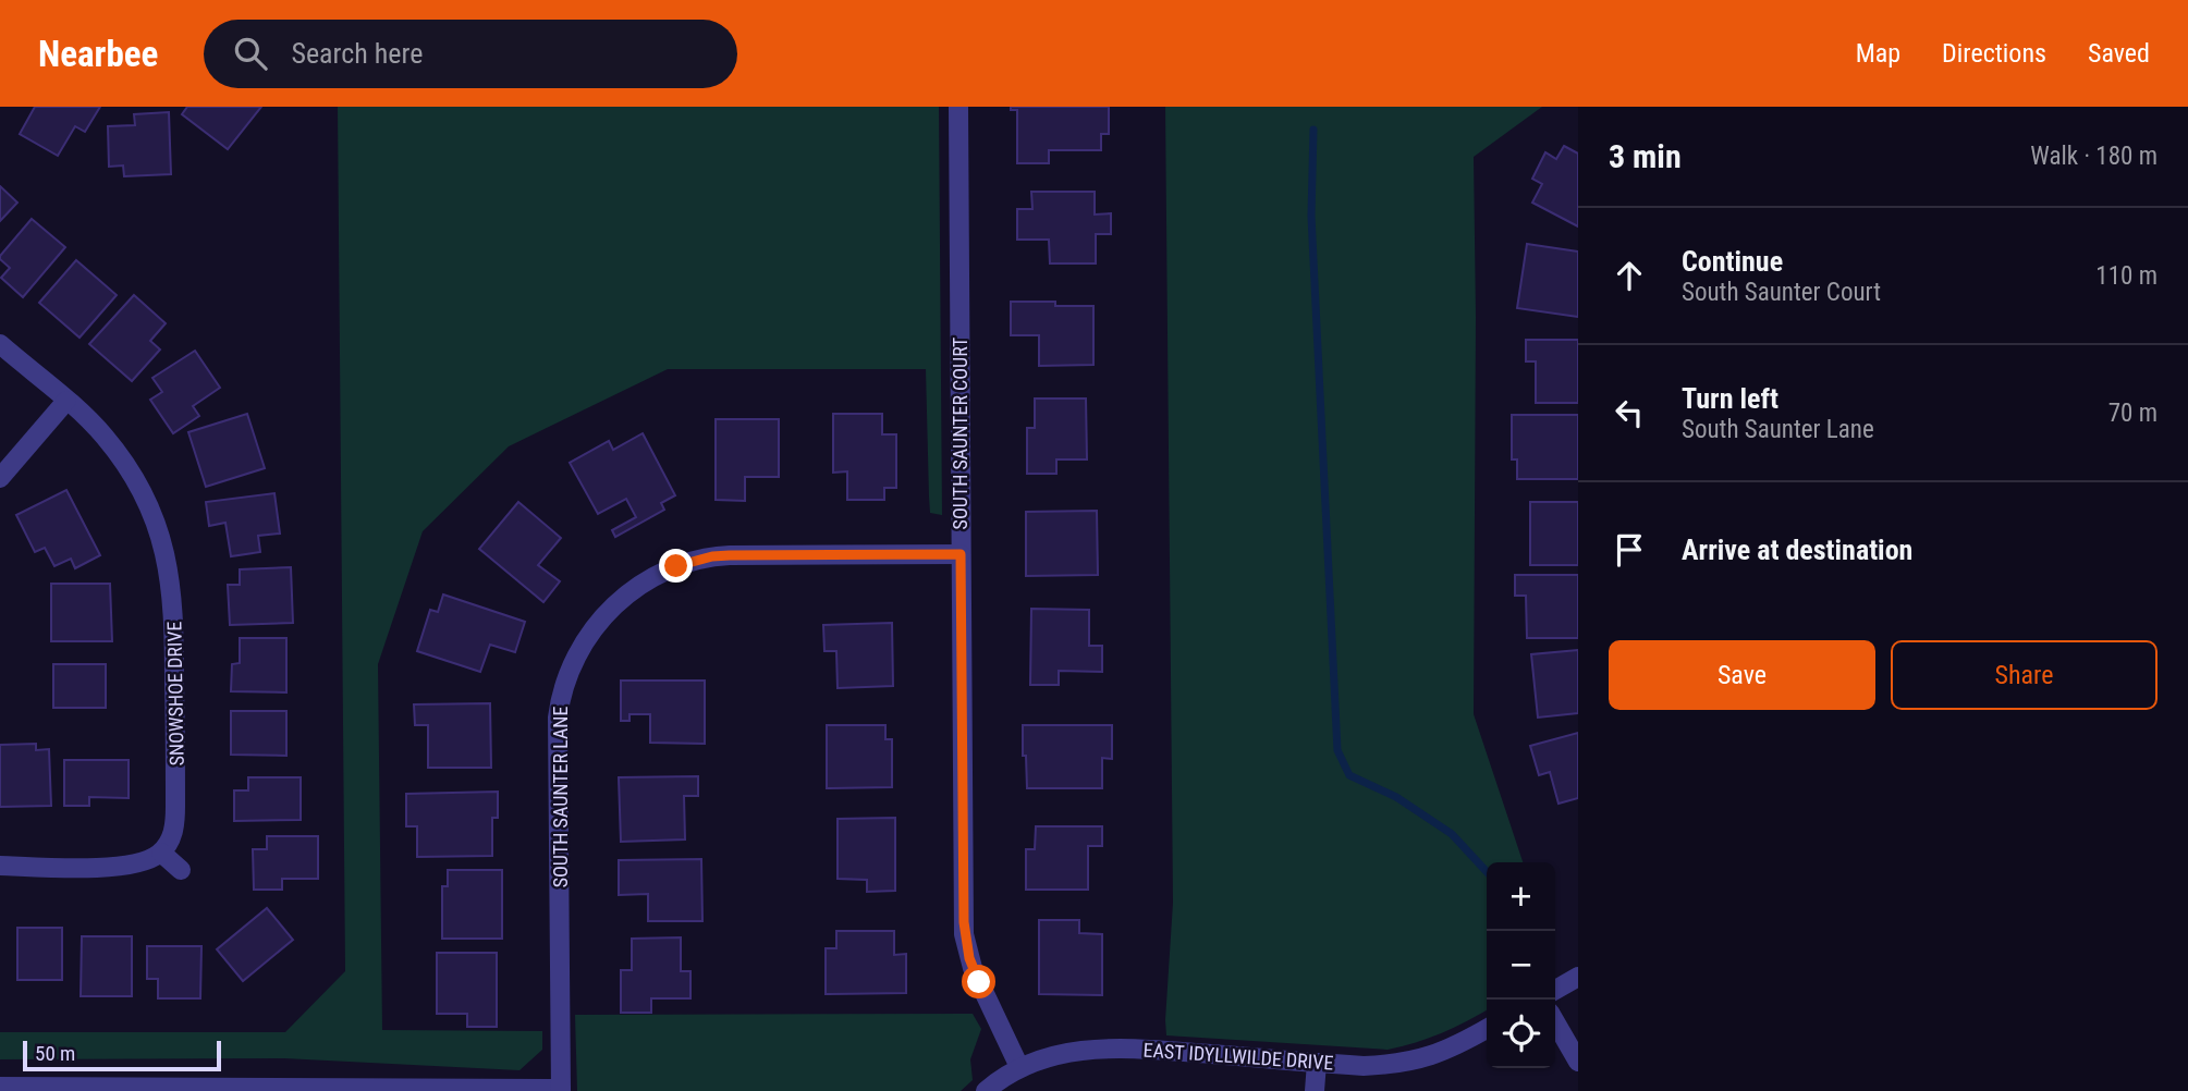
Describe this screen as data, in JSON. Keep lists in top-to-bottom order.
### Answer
{
  "streets": {
    "street": [
      "SOUTH SAUNTER COURT",
      "SNOWSHOE DRIVE",
      "SOUTH SAUNTER LANE",
      "EAST IDYLLWILDE DRIVE"
    ]
  },
  "crossings": [
    ["SOUTH SAUNTER COURT", "SOUTH SAUNTER LANE"],
    ["SOUTH SAUNTER COURT", "EAST IDYLLWILDE DRIVE"]
  ],
  "scale_bar": "50 m",
  "page": {
    "header": "Nearbee",
    "search": "Search here",
    "nav": ["Map", "Directions", "Saved"],
    "heading": ["3 min", "Walk · 180 m"],
    "list": [
      ["Continue", "South Saunter Court", "110 m"],
      ["Turn left", "South Saunter Lane", "70 m"],
      "Arrive at destination"
    ],
    "buttons": ["Save", "Share"],
    "map_buttons": ["+", "−"],
    "scale": "50 m"
  }
}
